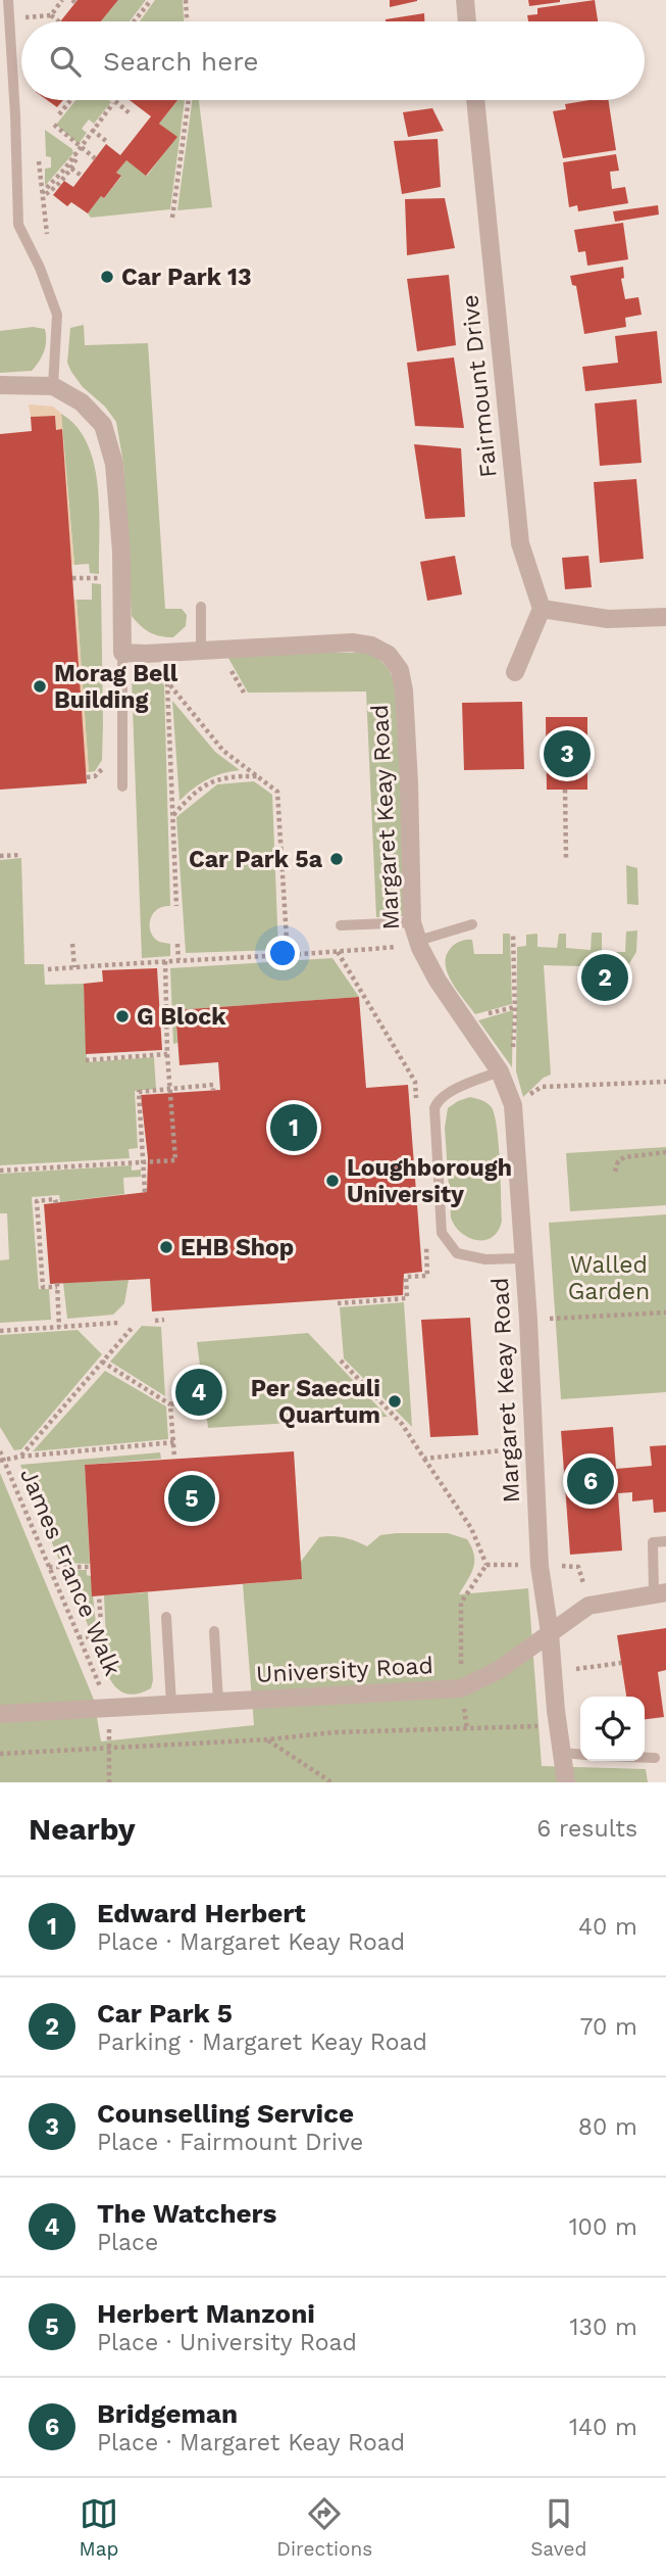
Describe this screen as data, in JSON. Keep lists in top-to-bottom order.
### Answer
{
  "streets": {
    "street": ["Fairmount Drive", "Margaret Keay Road", "University Road"],
    "path": ["James France Walk"]
  },
  "crossings": [
    ["Margaret Keay Road", "University Road"],
    ["James France Walk", "University Road"]
  ],
  "parks": ["Walled Garden"],
  "places": [
    "Car Park 13",
    "Morag Bell Building",
    "Car Park 5a",
    "G Block",
    "Loughborough University",
    "EHB Shop",
    "Per Saeculi Quartum"
  ],
  "page": {
    "search": "Search here",
    "pins": [
      "3",
      "2",
      "1",
      "4",
      "6",
      "5"
    ],
    "heading": ["Nearby", "6 results"],
    "list": [
      {
        "mark": "1",
        "name": "Edward Herbert",
        "note": "Place · Margaret Keay Road",
        "value": "40 m"
      },
      {
        "mark": "2",
        "name": "Car Park 5",
        "note": "Parking · Margaret Keay Road",
        "value": "70 m"
      },
      {
        "mark": "3",
        "name": "Counselling Service",
        "note": "Place · Fairmount Drive",
        "value": "80 m"
      },
      {
        "mark": "4",
        "name": "The Watchers",
        "note": "Place",
        "value": "100 m"
      },
      {
        "mark": "5",
        "name": "Herbert Manzoni",
        "note": "Place · University Road",
        "value": "130 m"
      },
      {
        "mark": "6",
        "name": "Bridgeman",
        "note": "Place · Margaret Keay Road",
        "value": "140 m"
      }
    ],
    "nav": ["Map", "Directions", "Saved"]
  }
}
